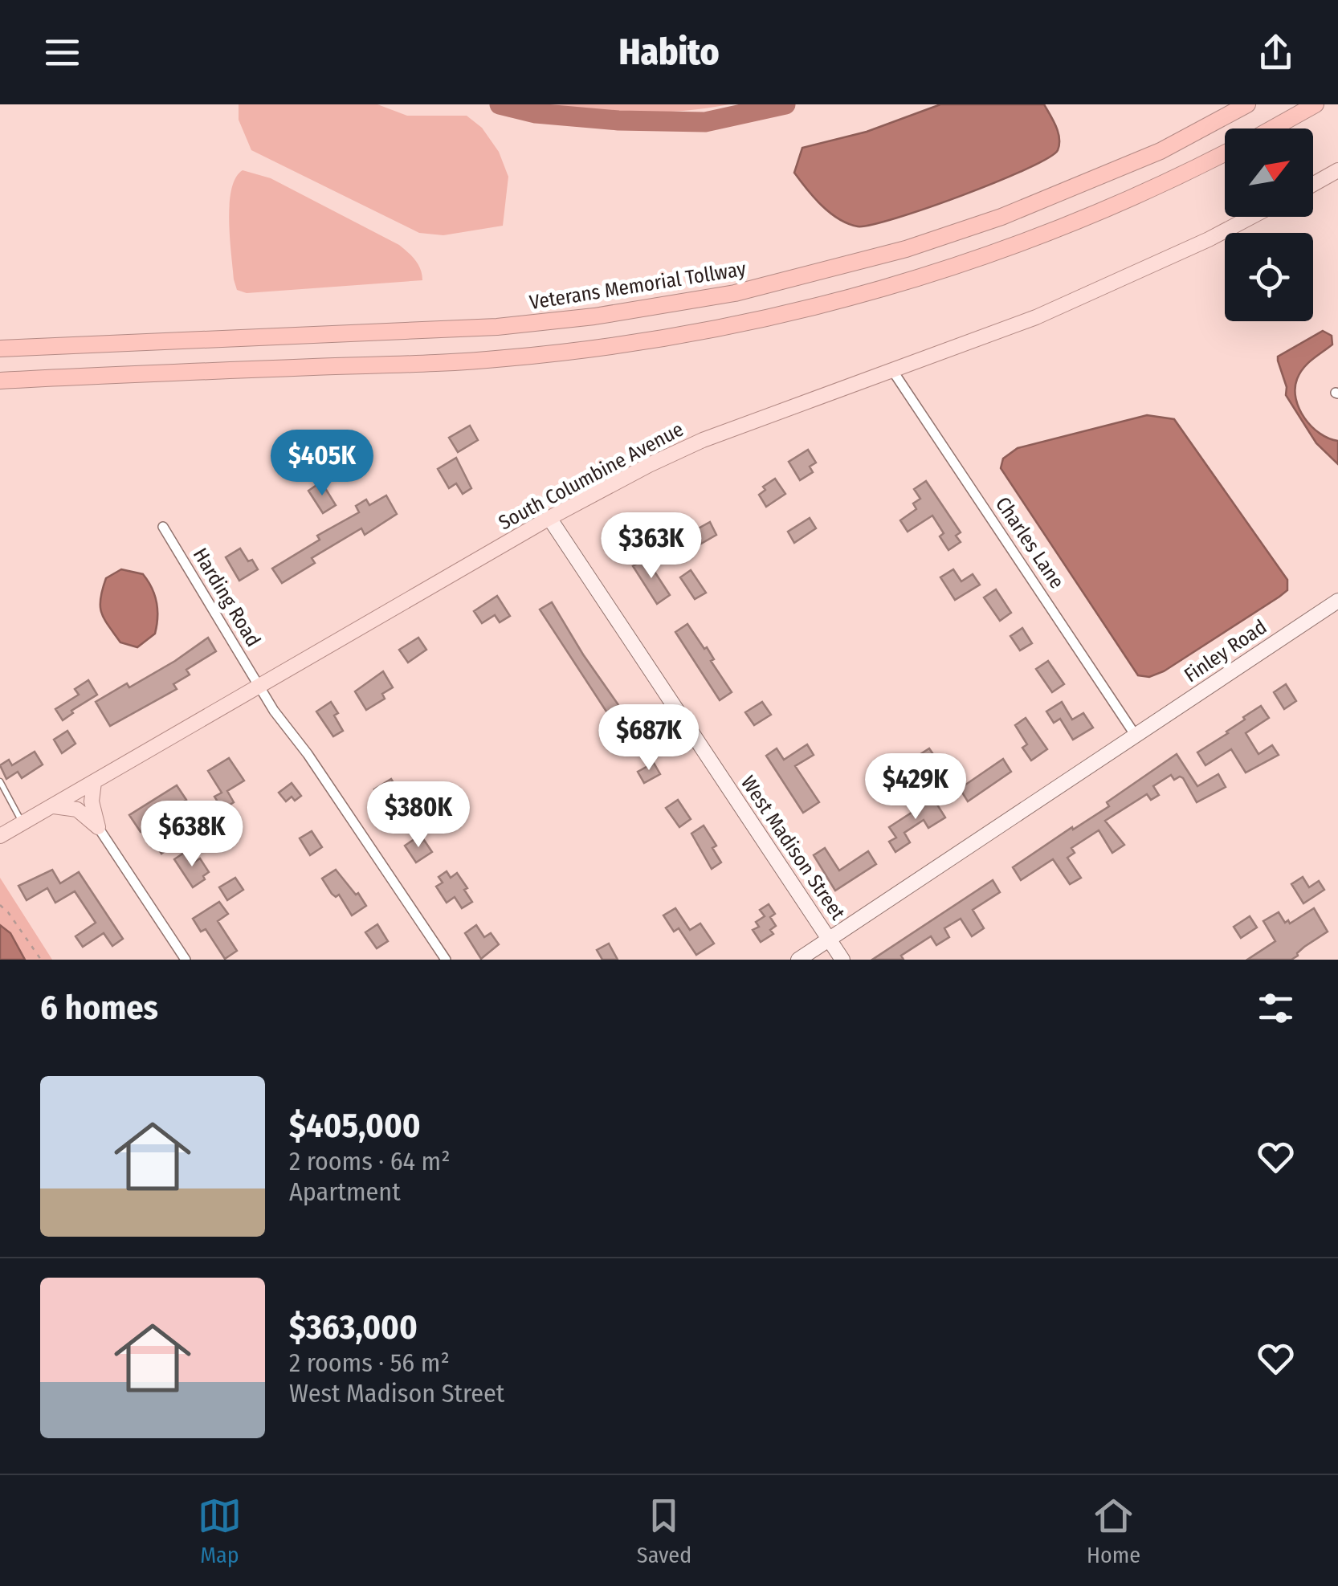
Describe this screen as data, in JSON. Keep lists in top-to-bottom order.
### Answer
{
  "streets": {
    "highway": ["Veterans Memorial Tollway"],
    "main road": ["South Columbine Avenue", "Finley Road", "West Madison Street"],
    "street": ["Charles Lane", "Harding Road"]
  },
  "crossings": [
    ["South Columbine Avenue", "Charles Lane"],
    ["South Columbine Avenue", "Harding Road"],
    ["South Columbine Avenue", "West Madison Street"],
    ["Charles Lane", "Finley Road"],
    ["Finley Road", "West Madison Street"]
  ],
  "north": "top right",
  "page": {
    "header": "Habito",
    "price": [
      "$405K",
      "$363K",
      "$687K",
      "$429K",
      "$380K",
      "$638K"
    ],
    "heading": "6 homes",
    "list": [
      {
        "name": "$405,000",
        "note": "2 rooms · 64 m² · Apartment"
      },
      {
        "name": "$363,000",
        "note": "2 rooms · 56 m² · West Madison Street"
      }
    ],
    "tabs": ["Map", "Saved", "Home"]
  }
}
